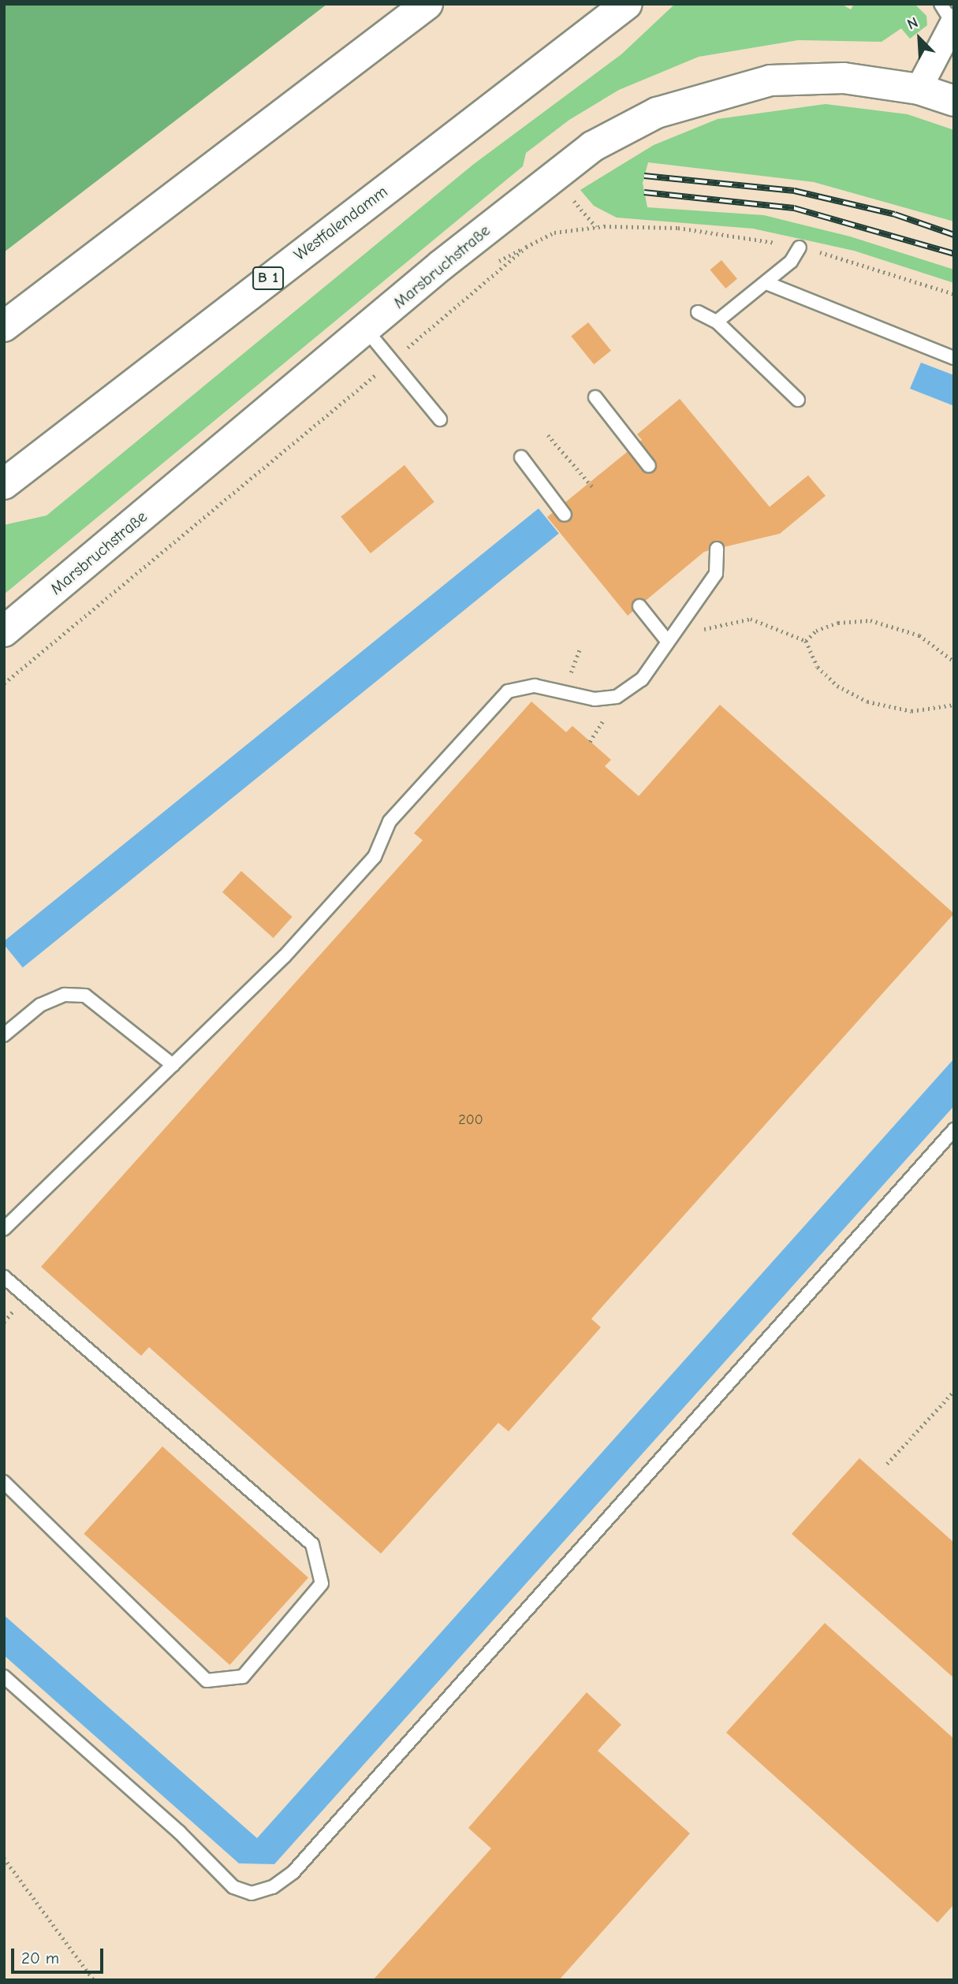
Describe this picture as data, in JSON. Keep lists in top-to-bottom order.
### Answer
{
  "streets": {
    "main road": ["Westfalendamm", "Marsbruchstraße", "B 1"]
  },
  "house_numbers": ["200"],
  "scale_bar": "20 m",
  "north": "top left"
}
